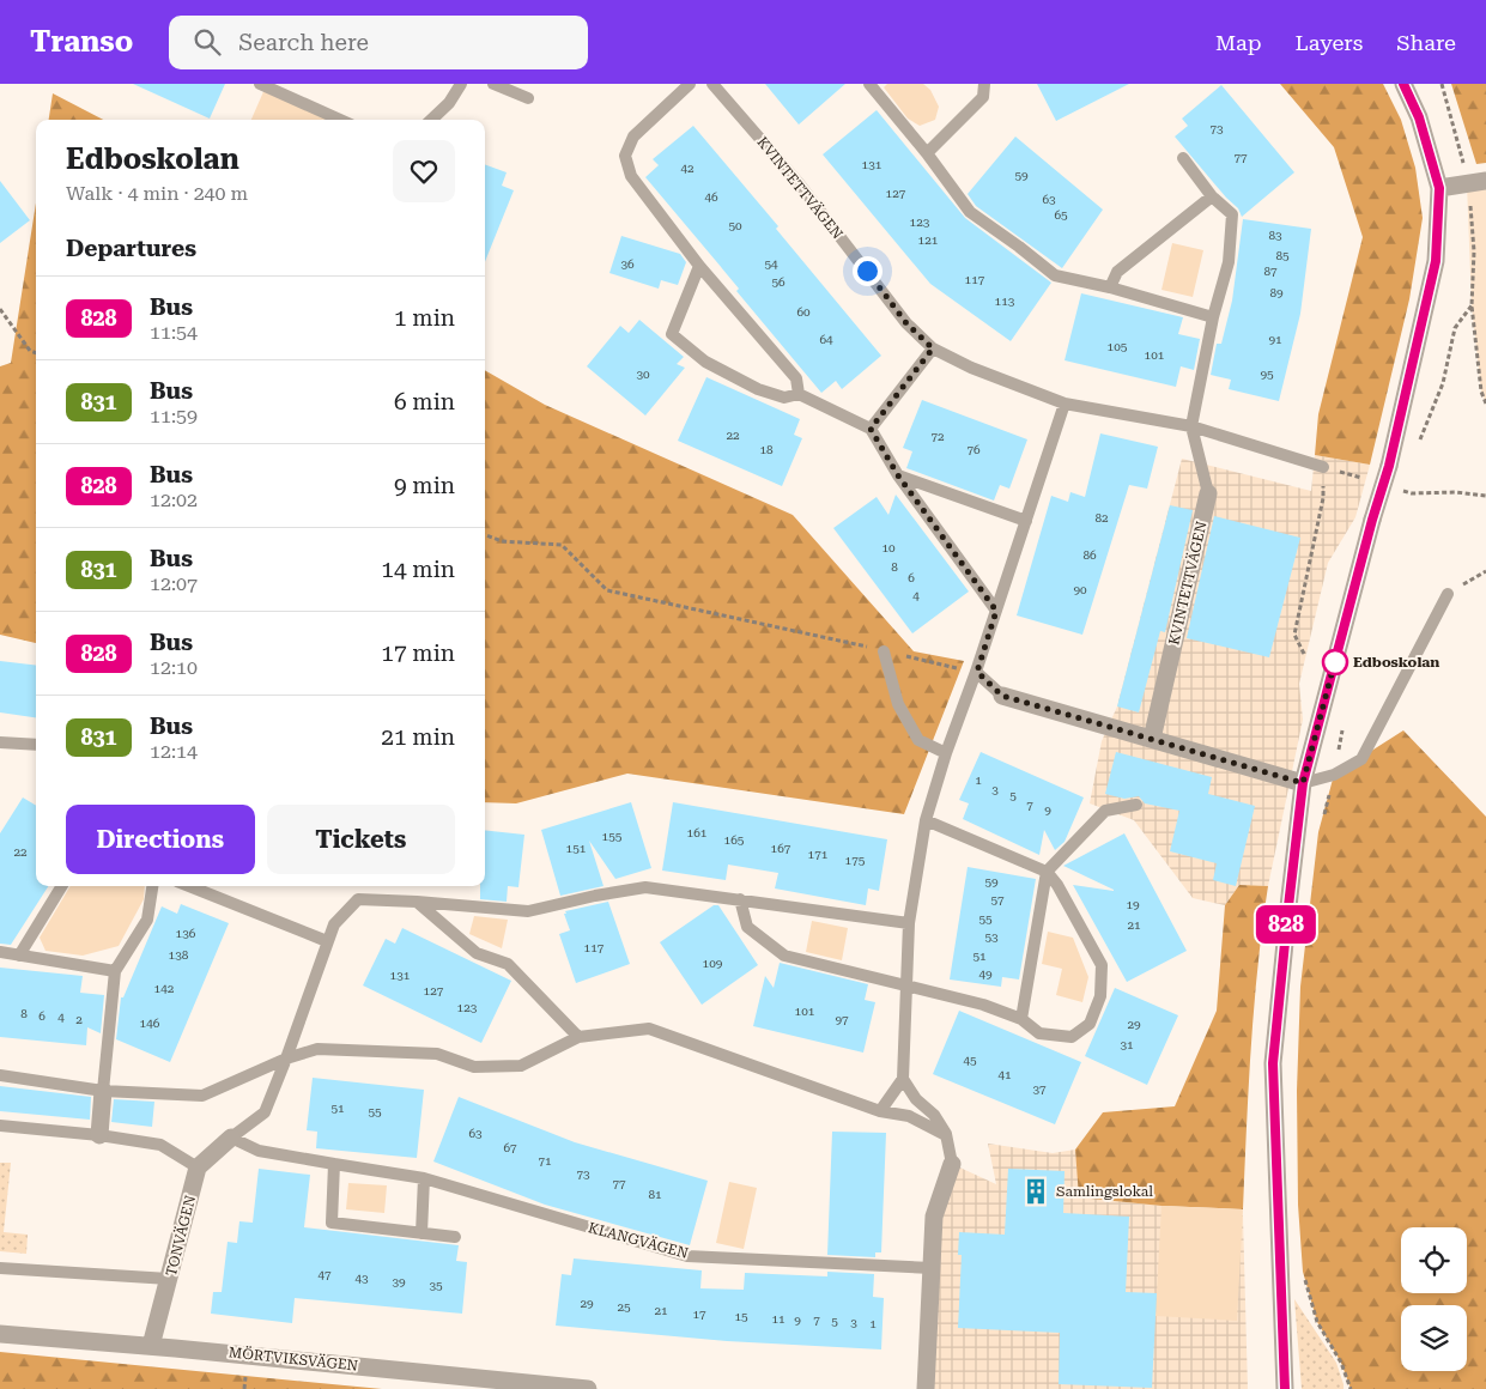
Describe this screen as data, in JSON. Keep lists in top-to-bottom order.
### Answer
{
  "streets": {
    "street": ["KVINTETTVÄGEN", "TONVÄGEN", "MÖRTVIKSVÄGEN"],
    "lane": ["KLANGVÄGEN"]
  },
  "crossings": [
    ["TONVÄGEN", "MÖRTVIKSVÄGEN"]
  ],
  "places": {
    "other": ["Edboskolan"],
    "building": ["Samlingslokal"]
  },
  "lines": ["bus line 828"],
  "house_numbers": [
    "73",
    "77",
    "131",
    "42",
    "59",
    "127",
    "46",
    "63",
    "65",
    "123",
    "50",
    "83",
    "121",
    "85",
    "36",
    "54",
    "87",
    "117",
    "56",
    "89",
    "113",
    "60",
    "64",
    "91",
    "105",
    "101",
    "30",
    "95",
    "22",
    "72",
    "18",
    "76",
    "82",
    "10",
    "86",
    "8",
    "6",
    "90",
    "4",
    "1",
    "3",
    "5",
    "7",
    "9",
    "161",
    "155",
    "165",
    "151",
    "167",
    "22",
    "171",
    "175",
    "59",
    "57",
    "19",
    "55",
    "21",
    "136",
    "53",
    "117",
    "138",
    "51",
    "109",
    "49",
    "131",
    "142",
    "127",
    "123",
    "101",
    "8",
    "6",
    "4",
    "2",
    "97",
    "146",
    "29",
    "31",
    "45",
    "41",
    "37",
    "51",
    "55",
    "63",
    "67",
    "71",
    "73",
    "77",
    "81",
    "47",
    "43",
    "39",
    "35",
    "29",
    "25",
    "21",
    "17",
    "15",
    "11",
    "9",
    "7",
    "5",
    "3",
    "1"
  ],
  "page": {
    "header": "Transo",
    "search": "Search here",
    "nav": ["Map", "Layers", "Share"],
    "on_map": "828",
    "heading": [
      ["Edboskolan", "Walk · 4 min · 240 m"],
      "Departures"
    ],
    "list": [
      {
        "mark": "828",
        "name": "Bus",
        "note": "11:54",
        "value": "1 min"
      },
      {
        "mark": "831",
        "name": "Bus",
        "note": "11:59",
        "value": "6 min"
      },
      {
        "mark": "828",
        "name": "Bus",
        "note": "12:02",
        "value": "9 min"
      },
      {
        "mark": "831",
        "name": "Bus",
        "note": "12:07",
        "value": "14 min"
      },
      {
        "mark": "828",
        "name": "Bus",
        "note": "12:10",
        "value": "17 min"
      },
      {
        "mark": "831",
        "name": "Bus",
        "note": "12:14",
        "value": "21 min"
      }
    ],
    "buttons": ["Directions", "Tickets"]
  }
}
